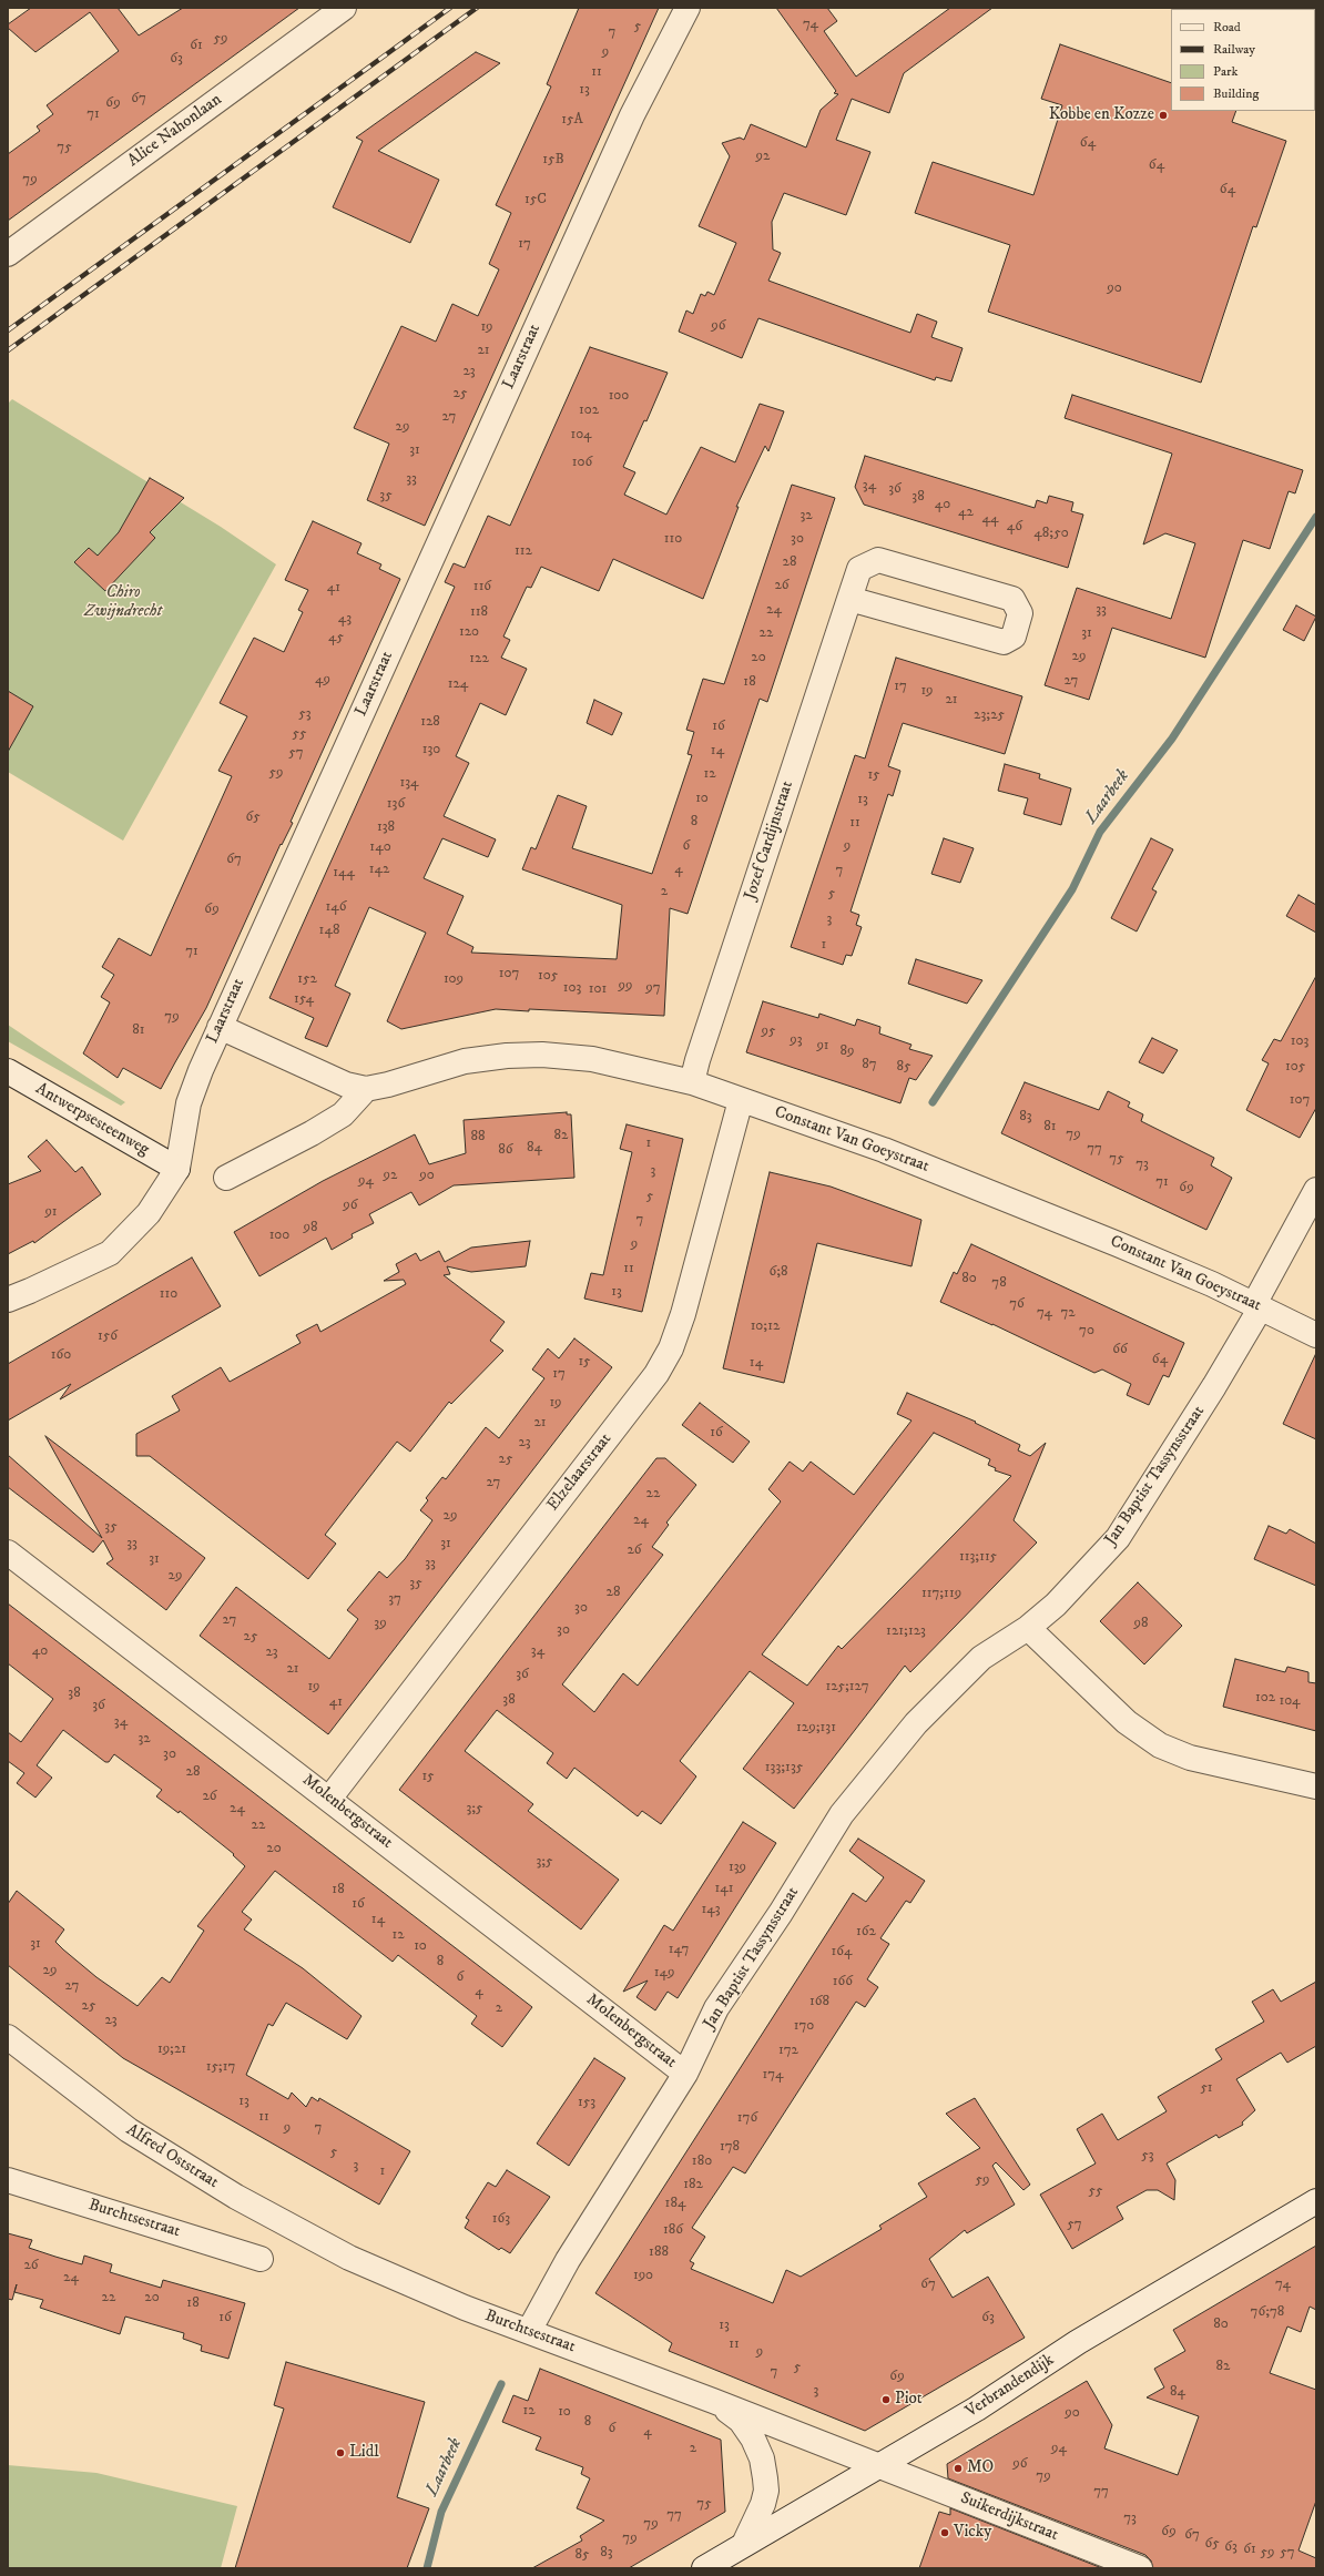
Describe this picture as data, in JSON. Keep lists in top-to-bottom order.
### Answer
{
  "streets": {
    "street": [
      "Alice Nahonlaan",
      "Laarstraat",
      "Jozef Cardijnstraat",
      "Antwerpsesteenweg",
      "Constant Van Goeystraat",
      "Elzelaarstraat",
      "Jan Baptist Tassynsstraat",
      "Molenbergstraat",
      "Alfred Oststraat",
      "Burchtsestraat",
      "Verbrandendijk",
      "Suikerdijkstraat"
    ]
  },
  "crossings": [
    ["Laarstraat", "Antwerpsesteenweg"],
    ["Laarstraat", "Constant Van Goeystraat"],
    ["Jozef Cardijnstraat", "Constant Van Goeystraat"],
    ["Constant Van Goeystraat", "Elzelaarstraat"],
    ["Constant Van Goeystraat", "Jan Baptist Tassynsstraat"],
    ["Elzelaarstraat", "Molenbergstraat"],
    ["Jan Baptist Tassynsstraat", "Molenbergstraat"],
    ["Jan Baptist Tassynsstraat", "Burchtsestraat"],
    ["Alfred Oststraat", "Burchtsestraat"],
    ["Burchtsestraat", "Verbrandendijk"],
    ["Burchtsestraat", "Suikerdijkstraat"],
    ["Verbrandendijk", "Suikerdijkstraat"]
  ],
  "water": ["Laarbeek"],
  "parks": ["Chiro Zwijndrecht"],
  "places": [
    "Kobbe en Kozze",
    "Piot",
    "Lidl",
    "MO",
    "Vicky"
  ],
  "house_numbers": [
    "74",
    "5",
    "7",
    "59",
    "61",
    "9",
    "63",
    "11",
    "13",
    "67",
    "69",
    "71",
    "15A",
    "64",
    "75",
    "92",
    "15B",
    "64",
    "79",
    "64",
    "15C",
    "17",
    "90",
    "96",
    "19",
    "21",
    "23",
    "25",
    "100",
    "102",
    "27",
    "29",
    "104",
    "31",
    "106",
    "33",
    "34",
    "36",
    "35",
    "38",
    "40",
    "42",
    "32",
    "44",
    "46",
    "48;50",
    "110",
    "30",
    "112",
    "28",
    "26",
    "116",
    "41",
    "24",
    "33",
    "118",
    "43",
    "120",
    "22",
    "31",
    "45",
    "29",
    "20",
    "122",
    "49",
    "27",
    "18",
    "124",
    "17",
    "19",
    "21",
    "53",
    "23;25",
    "128",
    "16",
    "55",
    "130",
    "14",
    "57",
    "59",
    "12",
    "15",
    "134",
    "10",
    "13",
    "136",
    "65",
    "8",
    "11",
    "138",
    "6",
    "9",
    "140",
    "67",
    "142",
    "4",
    "7",
    "144",
    "2",
    "5",
    "146",
    "69",
    "3",
    "148",
    "1",
    "71",
    "107",
    "105",
    "152",
    "109",
    "99",
    "103",
    "97",
    "101",
    "154",
    "79",
    "81",
    "95",
    "93",
    "103",
    "91",
    "89",
    "87",
    "85",
    "105",
    "107",
    "83",
    "81",
    "79",
    "82",
    "88",
    "1",
    "84",
    "77",
    "86",
    "75",
    "73",
    "3",
    "92",
    "90",
    "94",
    "71",
    "69",
    "5",
    "96",
    "91",
    "7",
    "98",
    "100",
    "9",
    "11",
    "6;8",
    "80",
    "78",
    "13",
    "110",
    "76",
    "74",
    "72",
    "10;12",
    "70",
    "156",
    "66",
    "160",
    "64",
    "15",
    "14",
    "17",
    "19",
    "21",
    "16",
    "23",
    "25",
    "27",
    "22",
    "29",
    "24",
    "35",
    "33",
    "31",
    "26",
    "113;115",
    "31",
    "33",
    "29",
    "35",
    "28",
    "117;119",
    "37",
    "30",
    "27",
    "39",
    "98",
    "30",
    "121;123",
    "25",
    "40",
    "34",
    "23",
    "21",
    "36",
    "19",
    "125;127",
    "38",
    "102",
    "38",
    "104",
    "41",
    "36",
    "34",
    "129;131",
    "32",
    "30",
    "133;135",
    "28",
    "15",
    "26",
    "24",
    "3;5",
    "22",
    "20",
    "3;5",
    "139",
    "141",
    "18",
    "16",
    "143",
    "14",
    "162",
    "12",
    "31",
    "10",
    "147",
    "164",
    "8",
    "29",
    "149",
    "6",
    "166",
    "27",
    "4",
    "168",
    "25",
    "2",
    "23",
    "170",
    "19;21",
    "172",
    "15;17",
    "174",
    "51",
    "13",
    "153",
    "11",
    "176",
    "9",
    "7",
    "178",
    "5",
    "53",
    "180",
    "3",
    "1",
    "59",
    "182",
    "55",
    "184",
    "163",
    "57",
    "186",
    "188",
    "26",
    "190",
    "24",
    "67",
    "74",
    "22",
    "20",
    "18",
    "76;78",
    "16",
    "63",
    "80",
    "13",
    "11",
    "9",
    "82",
    "5",
    "7",
    "69",
    "3",
    "84",
    "12",
    "10",
    "90",
    "8",
    "6",
    "4",
    "2",
    "94",
    "96",
    "79",
    "77",
    "75",
    "77",
    "73",
    "79",
    "69",
    "67",
    "79",
    "65",
    "63",
    "61",
    "83",
    "59",
    "57",
    "85"
  ],
  "legend": [
    "Road",
    "Railway",
    "Park",
    "Building"
  ]
}
